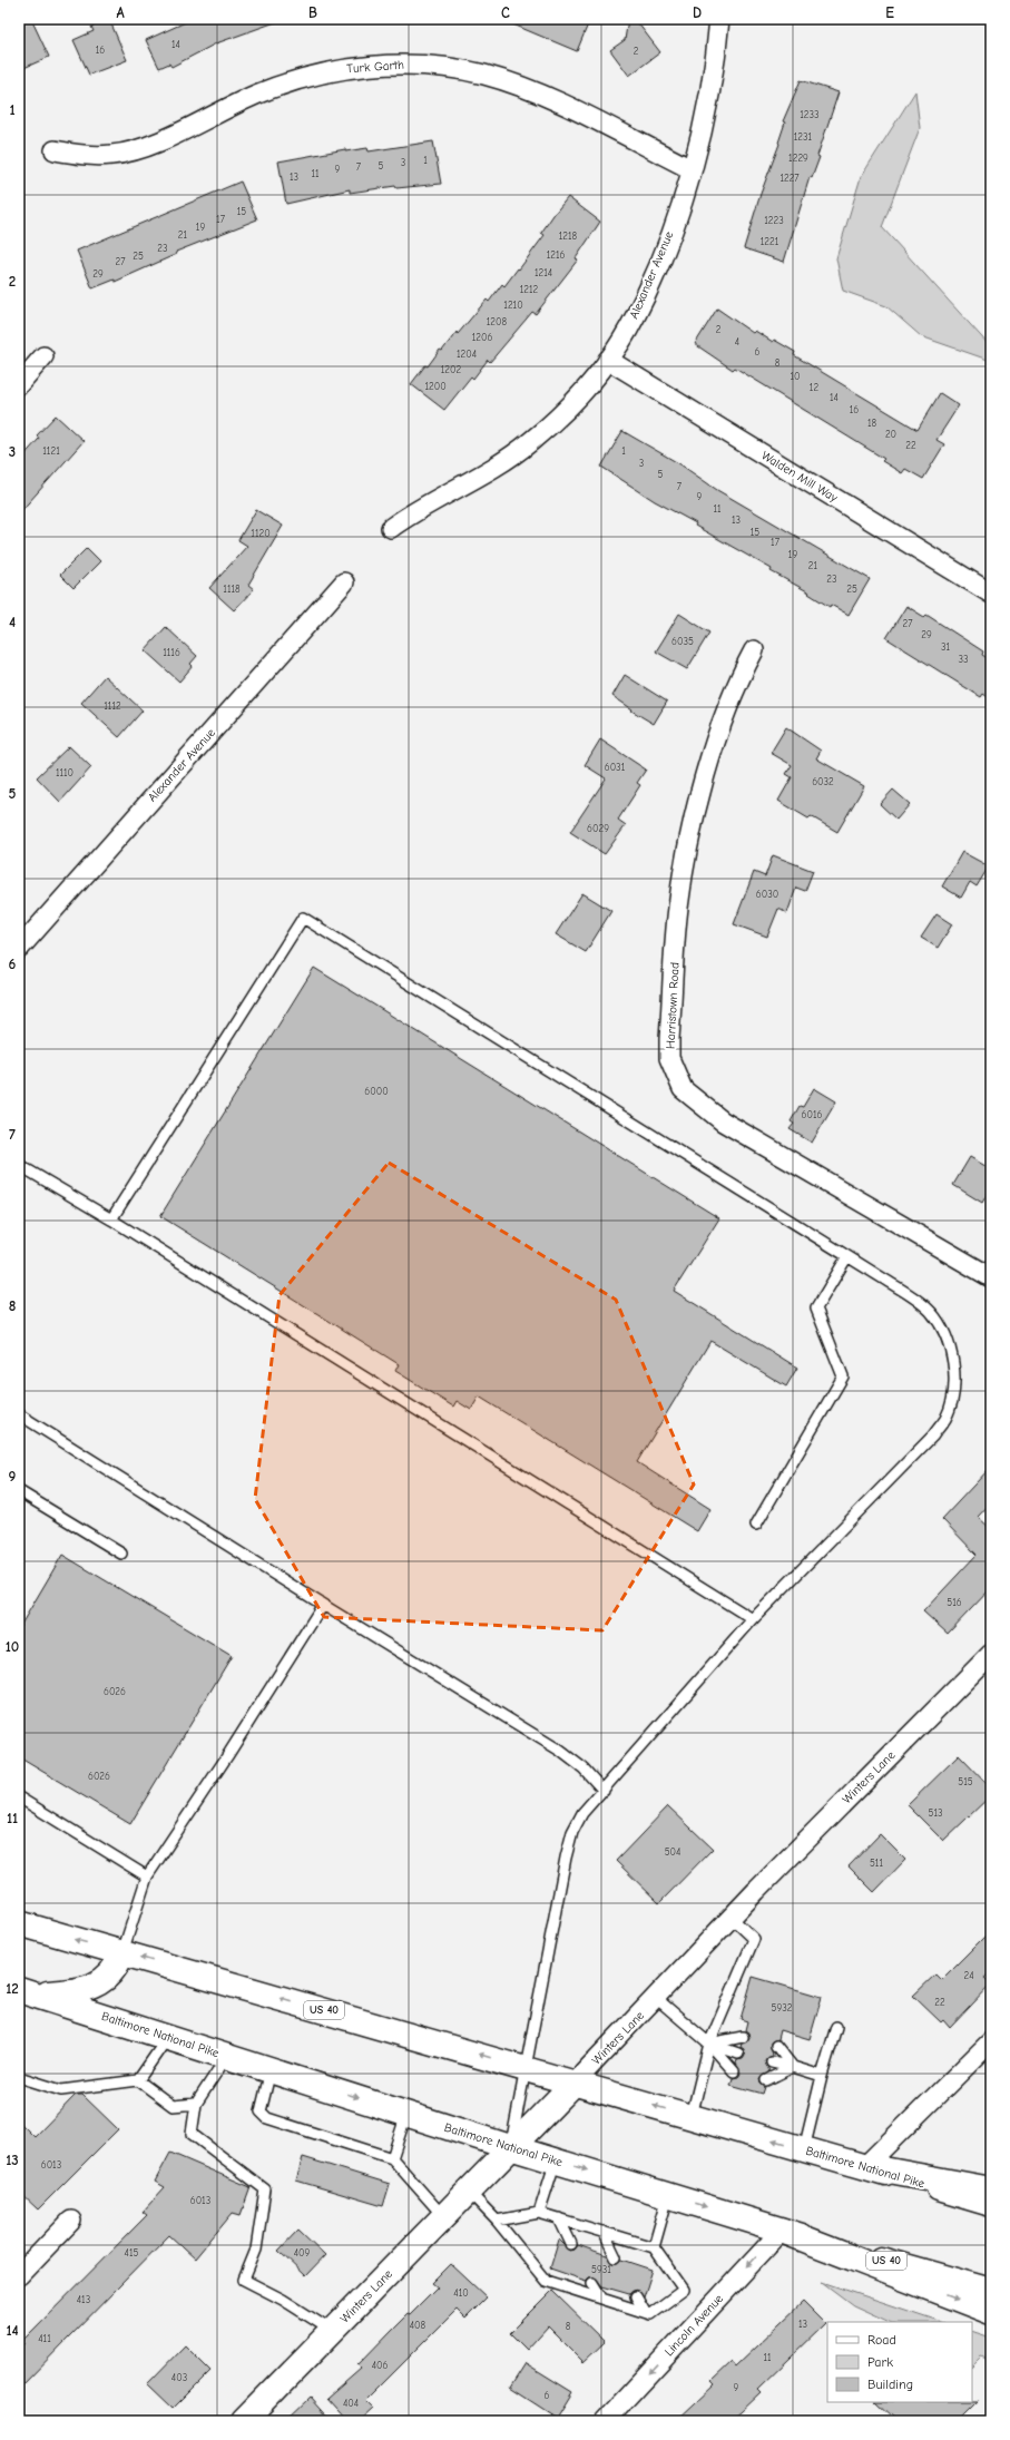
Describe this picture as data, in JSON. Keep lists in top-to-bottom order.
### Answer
{
  "streets": {
    "main road": ["Winters Lane", "US 40", "Baltimore National Pike"],
    "street": [
      "Turk Garth",
      "Alexander Avenue",
      "Walden Mill Way",
      "Harristown Road",
      "Lincoln Avenue"
    ]
  },
  "crossings": [
    ["Turk Garth", "Alexander Avenue"],
    ["Alexander Avenue", "Walden Mill Way"],
    ["Winters Lane", "Baltimore National Pike"],
    ["Baltimore National Pike", "Lincoln Avenue"]
  ],
  "one_way": ["Lincoln Avenue"],
  "house_numbers": [
    "14",
    "16",
    "2",
    "1233",
    "1231",
    "1229",
    "1",
    "3",
    "5",
    "7",
    "9",
    "11",
    "13",
    "1227",
    "15",
    "17",
    "1223",
    "19",
    "21",
    "1218",
    "1221",
    "23",
    "1216",
    "25",
    "27",
    "1214",
    "29",
    "1212",
    "1210",
    "1208",
    "2",
    "1206",
    "4",
    "6",
    "1204",
    "8",
    "1202",
    "10",
    "1200",
    "12",
    "14",
    "16",
    "18",
    "20",
    "22",
    "1121",
    "1",
    "3",
    "5",
    "7",
    "9",
    "11",
    "13",
    "15",
    "1120",
    "17",
    "19",
    "21",
    "23",
    "1118",
    "25",
    "27",
    "29",
    "6035",
    "31",
    "1116",
    "33",
    "1112",
    "6031",
    "1110",
    "6032",
    "6029",
    "6030",
    "6000",
    "6016",
    "516",
    "6026",
    "6026",
    "515",
    "513",
    "504",
    "511",
    "24",
    "22",
    "5932",
    "6013",
    "6013",
    "415",
    "409",
    "5931",
    "410",
    "413",
    "13",
    "408",
    "8",
    "411",
    "11",
    "406",
    "403",
    "9",
    "6",
    "404"
  ],
  "legend": ["Road", "Park", "Building"],
  "grid": {
    "columns": [
      "A",
      "B",
      "C",
      "D",
      "E"
    ],
    "rows": [
      "1",
      "2",
      "3",
      "4",
      "5",
      "6",
      "7",
      "8",
      "9",
      "10",
      "11",
      "12",
      "13",
      "14"
    ]
  }
}
